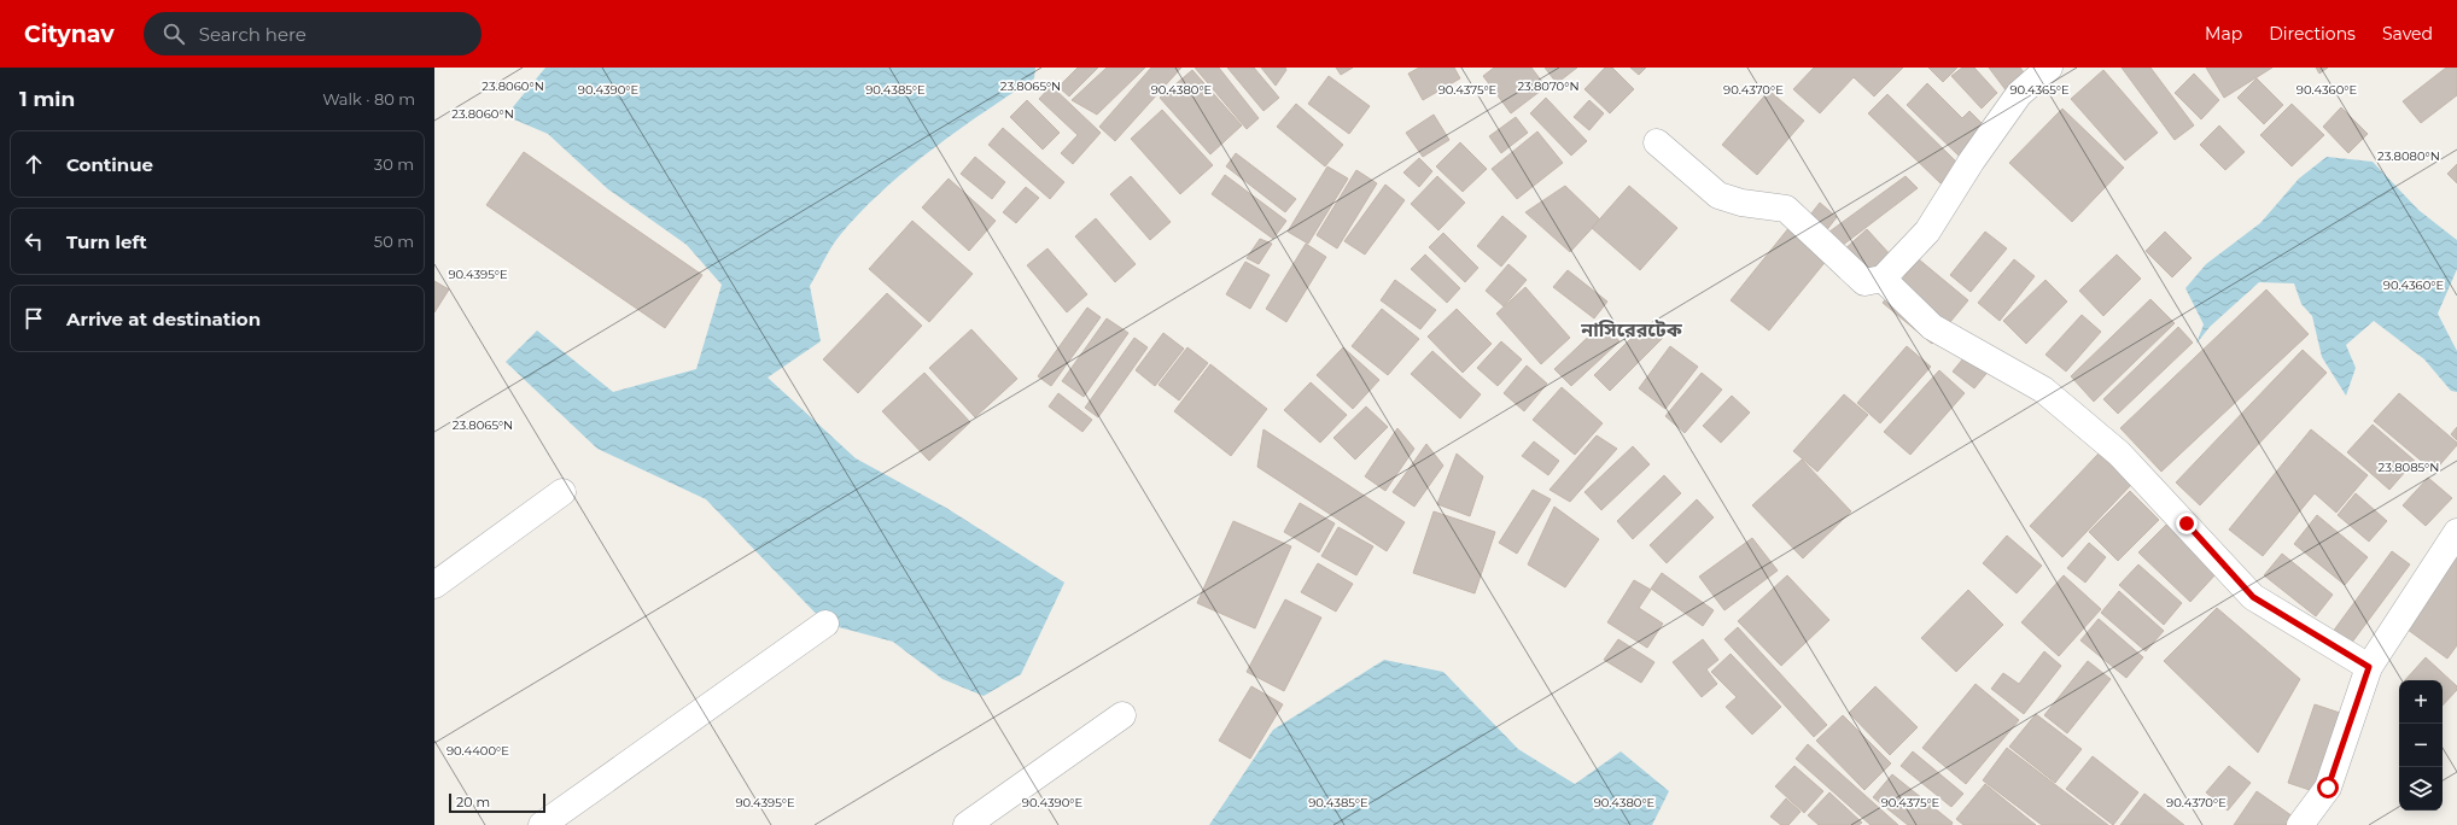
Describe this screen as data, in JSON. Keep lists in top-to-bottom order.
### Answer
{
  "districts": ["নাসিরেরটেক"],
  "scale_bar": "20 m",
  "page": {
    "header": "Citynav",
    "search": "Search here",
    "nav": ["Map", "Directions", "Saved"],
    "heading": ["1 min", "Walk · 80 m"],
    "list": [
      ["Continue", "30 m"],
      ["Turn left", "50 m"],
      "Arrive at destination"
    ],
    "map_buttons": ["+", "−"],
    "scale": "20 m"
  },
  "coordinates": [
    "23.8060°N",
    "23.8065°N",
    "23.8070°N",
    "90.4365°E",
    "90.4360°E",
    "90.4390°E",
    "90.4385°E",
    "90.4380°E",
    "90.4375°E",
    "90.4370°E",
    "23.8080°N",
    "90.4395°E",
    "23.8085°N",
    "90.4400°E"
  ]
}
